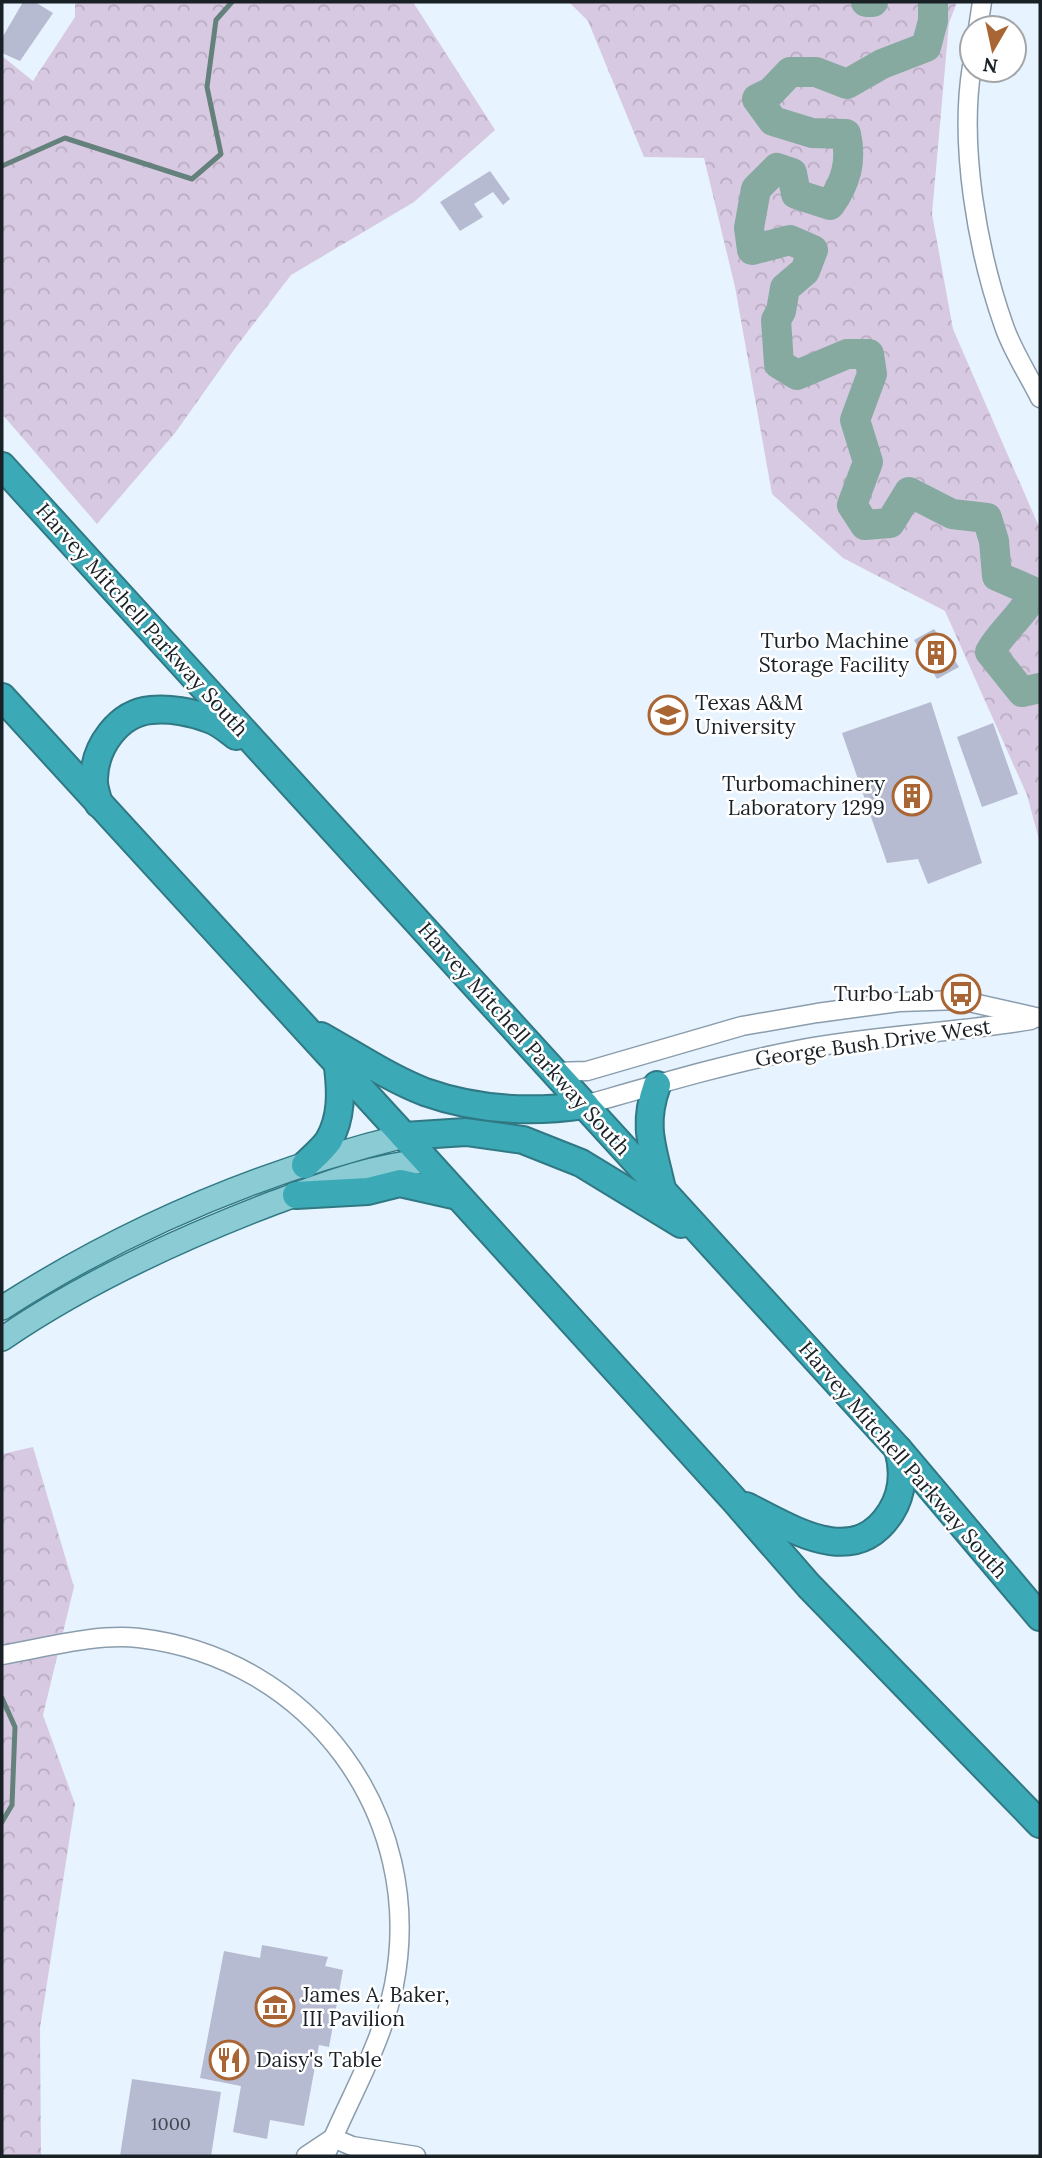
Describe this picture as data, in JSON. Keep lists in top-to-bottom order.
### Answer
{
  "streets": {
    "highway": ["Harvey Mitchell Parkway South"],
    "street": ["George Bush Drive West"]
  },
  "crossings": [
    ["Harvey Mitchell Parkway South", "George Bush Drive West"]
  ],
  "places": {
    "building": ["Turbo Machine Storage Facility", "Turbomachinery Laboratory 1299"],
    "school or university": ["Texas A&M University"],
    "bus stop": ["Turbo Lab"],
    "museum": ["James A. Baker, III Pavilion"],
    "restaurant": ["Daisy's Table"]
  },
  "house_numbers": ["1000"],
  "north": "bottom"
}
